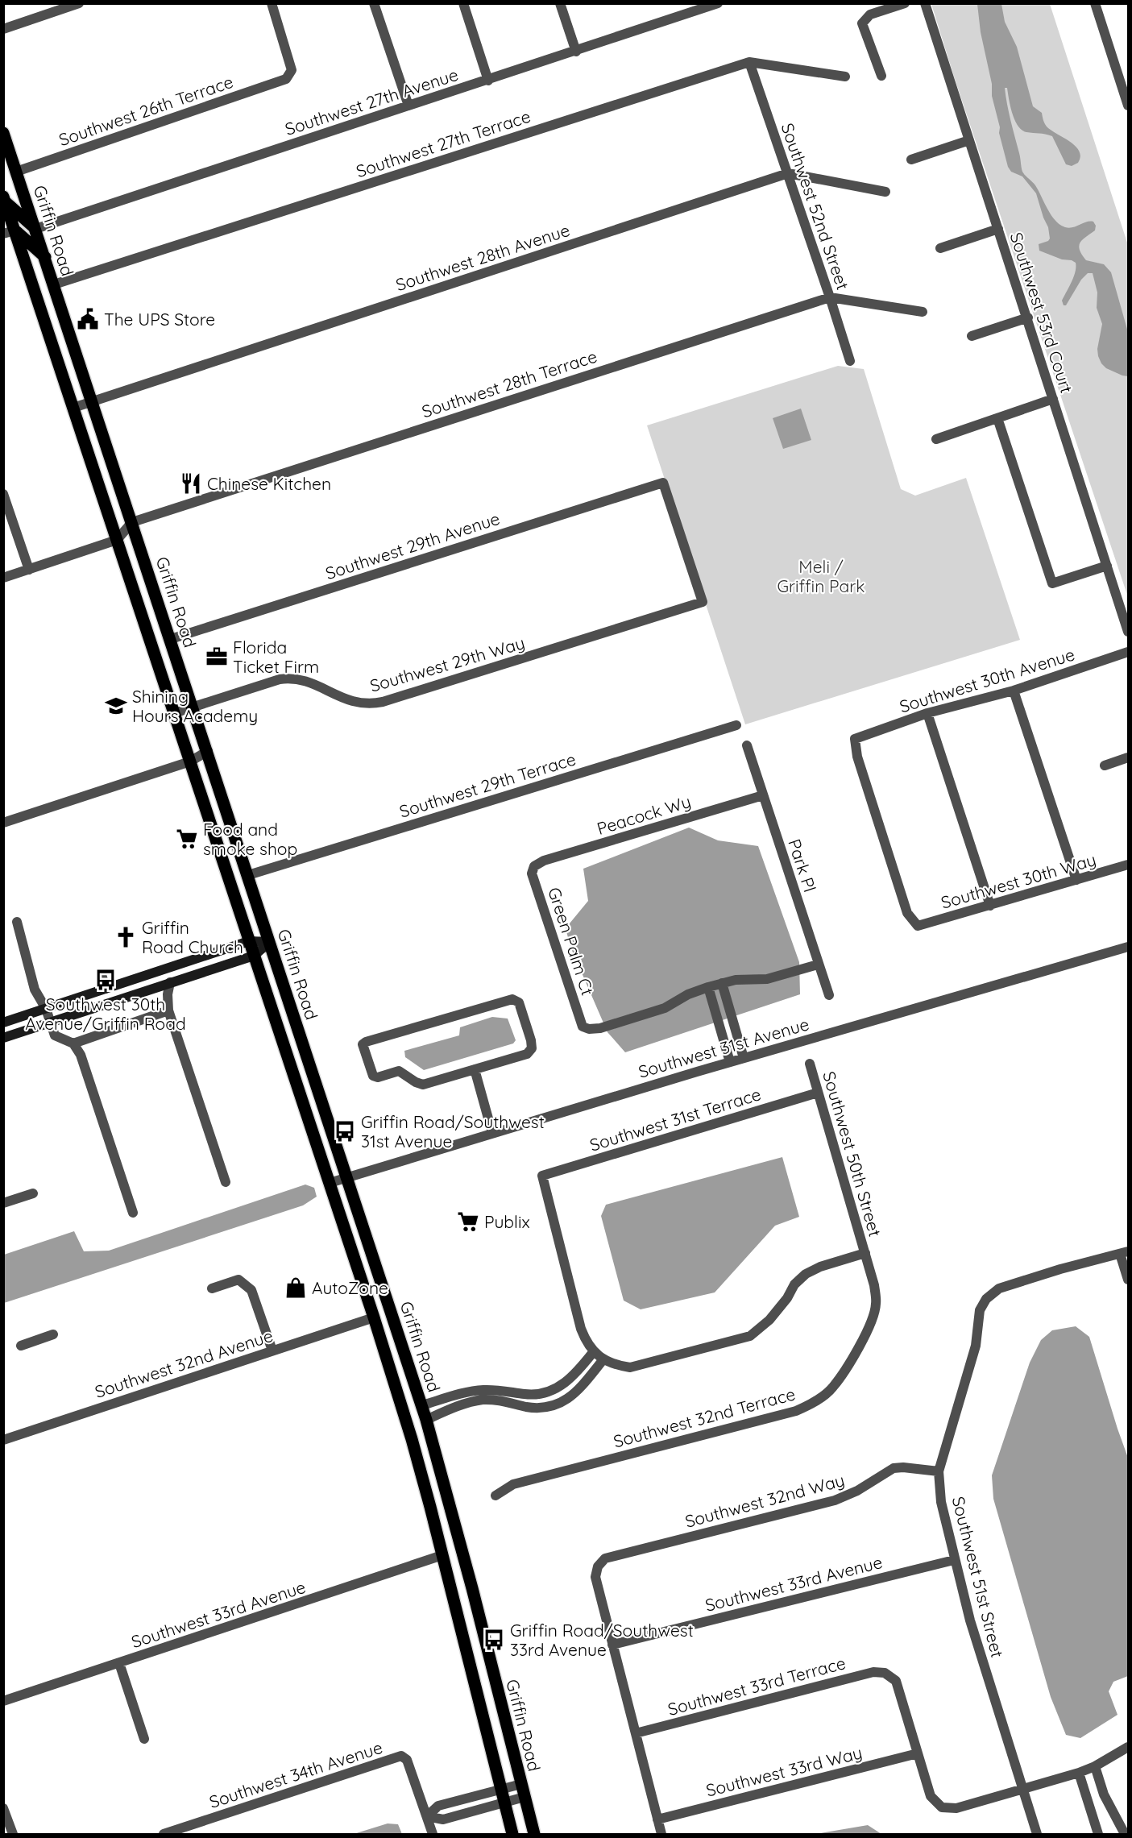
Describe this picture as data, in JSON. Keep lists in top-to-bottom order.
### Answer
{
  "streets": {
    "main road": ["Griffin Road"],
    "street": [
      "Southwest 27th Avenue",
      "Southwest 26th Terrace",
      "Southwest 27th Terrace",
      "Southwest 52nd Street",
      "Southwest 28th Avenue",
      "Southwest 53rd Court",
      "Southwest 28th Terrace",
      "Southwest 29th Avenue",
      "Southwest 29th Way",
      "Southwest 30th Avenue",
      "Southwest 29th Terrace",
      "Peacock Wy",
      "Park Pl",
      "Southwest 30th Way",
      "Green Palm Ct",
      "Southwest 31st Avenue",
      "Southwest 31st Terrace",
      "Southwest 50th Street",
      "Southwest 32nd Avenue",
      "Southwest 32nd Terrace",
      "Southwest 32nd Way",
      "Southwest 51st Street",
      "Southwest 33rd Avenue",
      "Southwest 33rd Terrace",
      "Southwest 33rd Way",
      "Southwest 34th Avenue"
    ]
  },
  "crossings": [
    ["Southwest 27th Avenue", "Griffin Road"],
    ["Southwest 26th Terrace", "Griffin Road"],
    ["Southwest 27th Terrace", "Southwest 52nd Street"],
    ["Southwest 27th Terrace", "Griffin Road"],
    ["Southwest 52nd Street", "Southwest 28th Avenue"],
    ["Southwest 52nd Street", "Southwest 28th Terrace"],
    ["Griffin Road", "Southwest 28th Avenue"],
    ["Griffin Road", "Southwest 28th Terrace"],
    ["Griffin Road", "Southwest 29th Avenue"],
    ["Griffin Road", "Southwest 29th Way"],
    ["Griffin Road", "Southwest 29th Terrace"],
    ["Griffin Road", "Southwest 31st Avenue"],
    ["Southwest 29th Avenue", "Southwest 29th Way"],
    ["Southwest 30th Avenue", "Southwest 30th Way"],
    ["Peacock Wy", "Park Pl"],
    ["Peacock Wy", "Green Palm Ct"],
    ["Southwest 31st Terrace", "Southwest 50th Street"],
    ["Southwest 50th Street", "Southwest 32nd Terrace"],
    ["Southwest 32nd Way", "Southwest 51st Street"],
    ["Southwest 32nd Way", "Southwest 33rd Avenue"],
    ["Southwest 51st Street", "Southwest 33rd Avenue"],
    ["Southwest 33rd Terrace", "Southwest 33rd Way"]
  ],
  "parks": ["Meli / Griffin Park"],
  "places": {
    "public building": ["The UPS Store"],
    "restaurant": ["Chinese Kitchen"],
    "office": ["Florida Ticket Firm"],
    "school or university": ["Shining Hours Academy"],
    "supermarket": ["Food and smoke shop", "Publix"],
    "church": ["Griffin Road Church"],
    "bus stop": ["Southwest 30th Avenue/Griffin Road", "Griffin Road/Southwest 31st Avenue", "Griffin Road/Southwest 33rd Avenue"],
    "shop": ["AutoZone"]
  }
}
